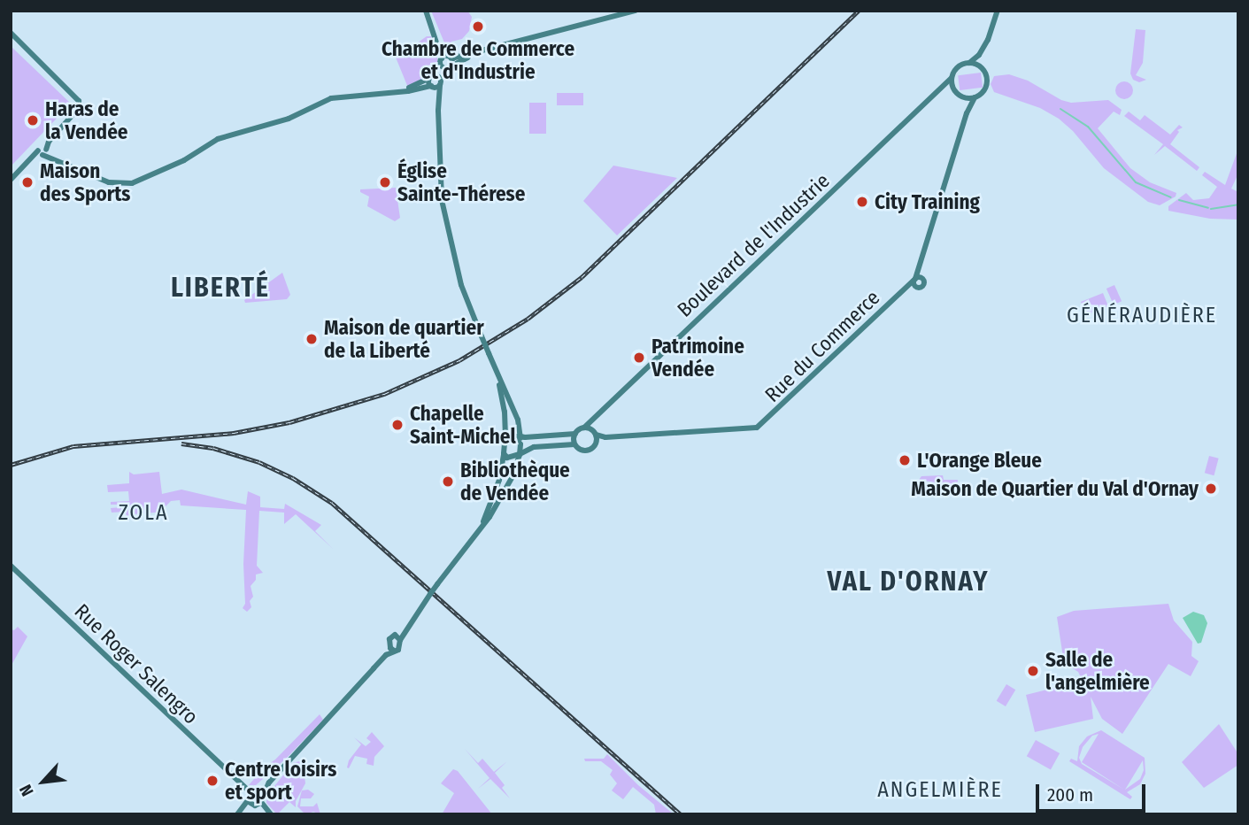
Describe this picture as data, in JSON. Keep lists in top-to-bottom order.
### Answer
{
  "streets": {
    "main road": ["Boulevard de l'Industrie", "Rue du Commerce", "Rue Roger Salengro"]
  },
  "districts": [
    "LIBERTÉ",
    "GÉNÉRAUDIÈRE",
    "ZOLA",
    "VAL D'ORNAY",
    "ANGELMIÈRE"
  ],
  "places": [
    "Chambre de Commerce et d'Industrie",
    "Haras de la Vendée",
    "Maison des Sports",
    "Église Sainte-Thérese",
    "City Training",
    "Maison de quartier de la Liberté",
    "Patrimoine Vendée",
    "Chapelle Saint-Michel",
    "L'Orange Bleue",
    "Bibliothèque de Vendée",
    "Maison de Quartier du Val d'Ornay",
    "Salle de l'angelmière",
    "Centre loisirs et sport"
  ],
  "scale_bar": "200 m",
  "north": "bottom left"
}
